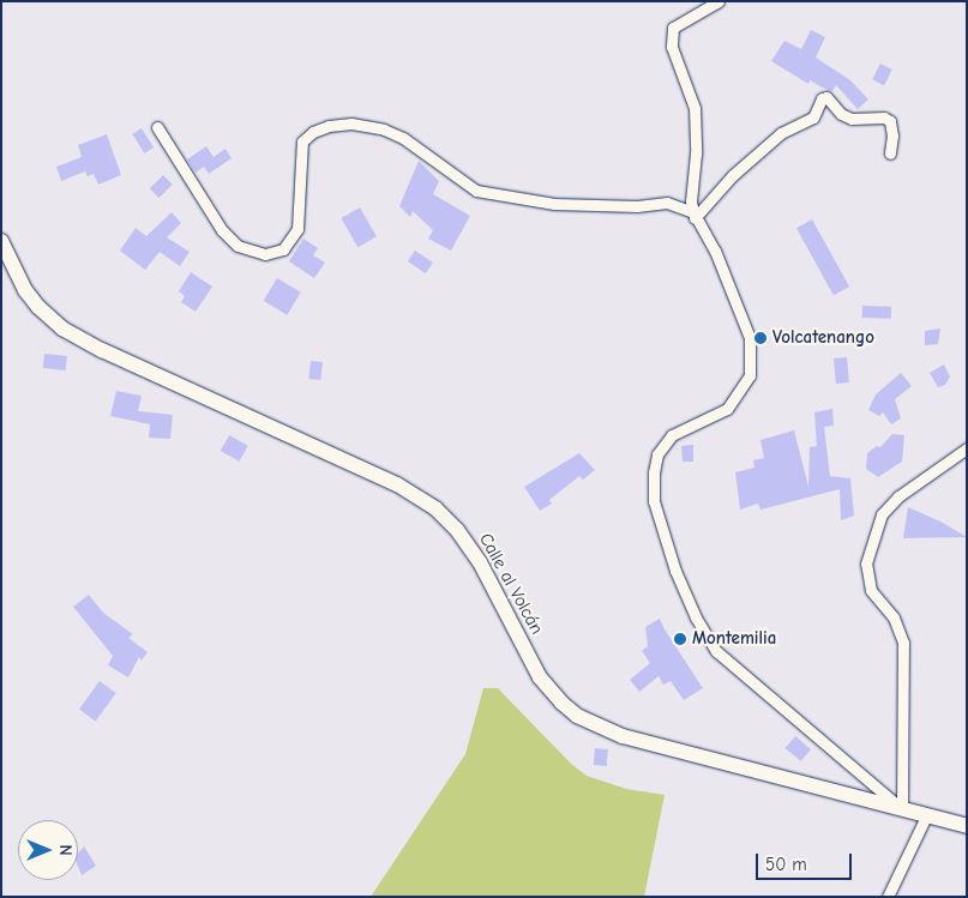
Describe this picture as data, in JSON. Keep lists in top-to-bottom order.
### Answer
{
  "streets": {
    "street": ["Calle al Volcán"]
  },
  "places": ["Volcatenango", "Montemilia"],
  "scale_bar": "50 m",
  "north": "right"
}
